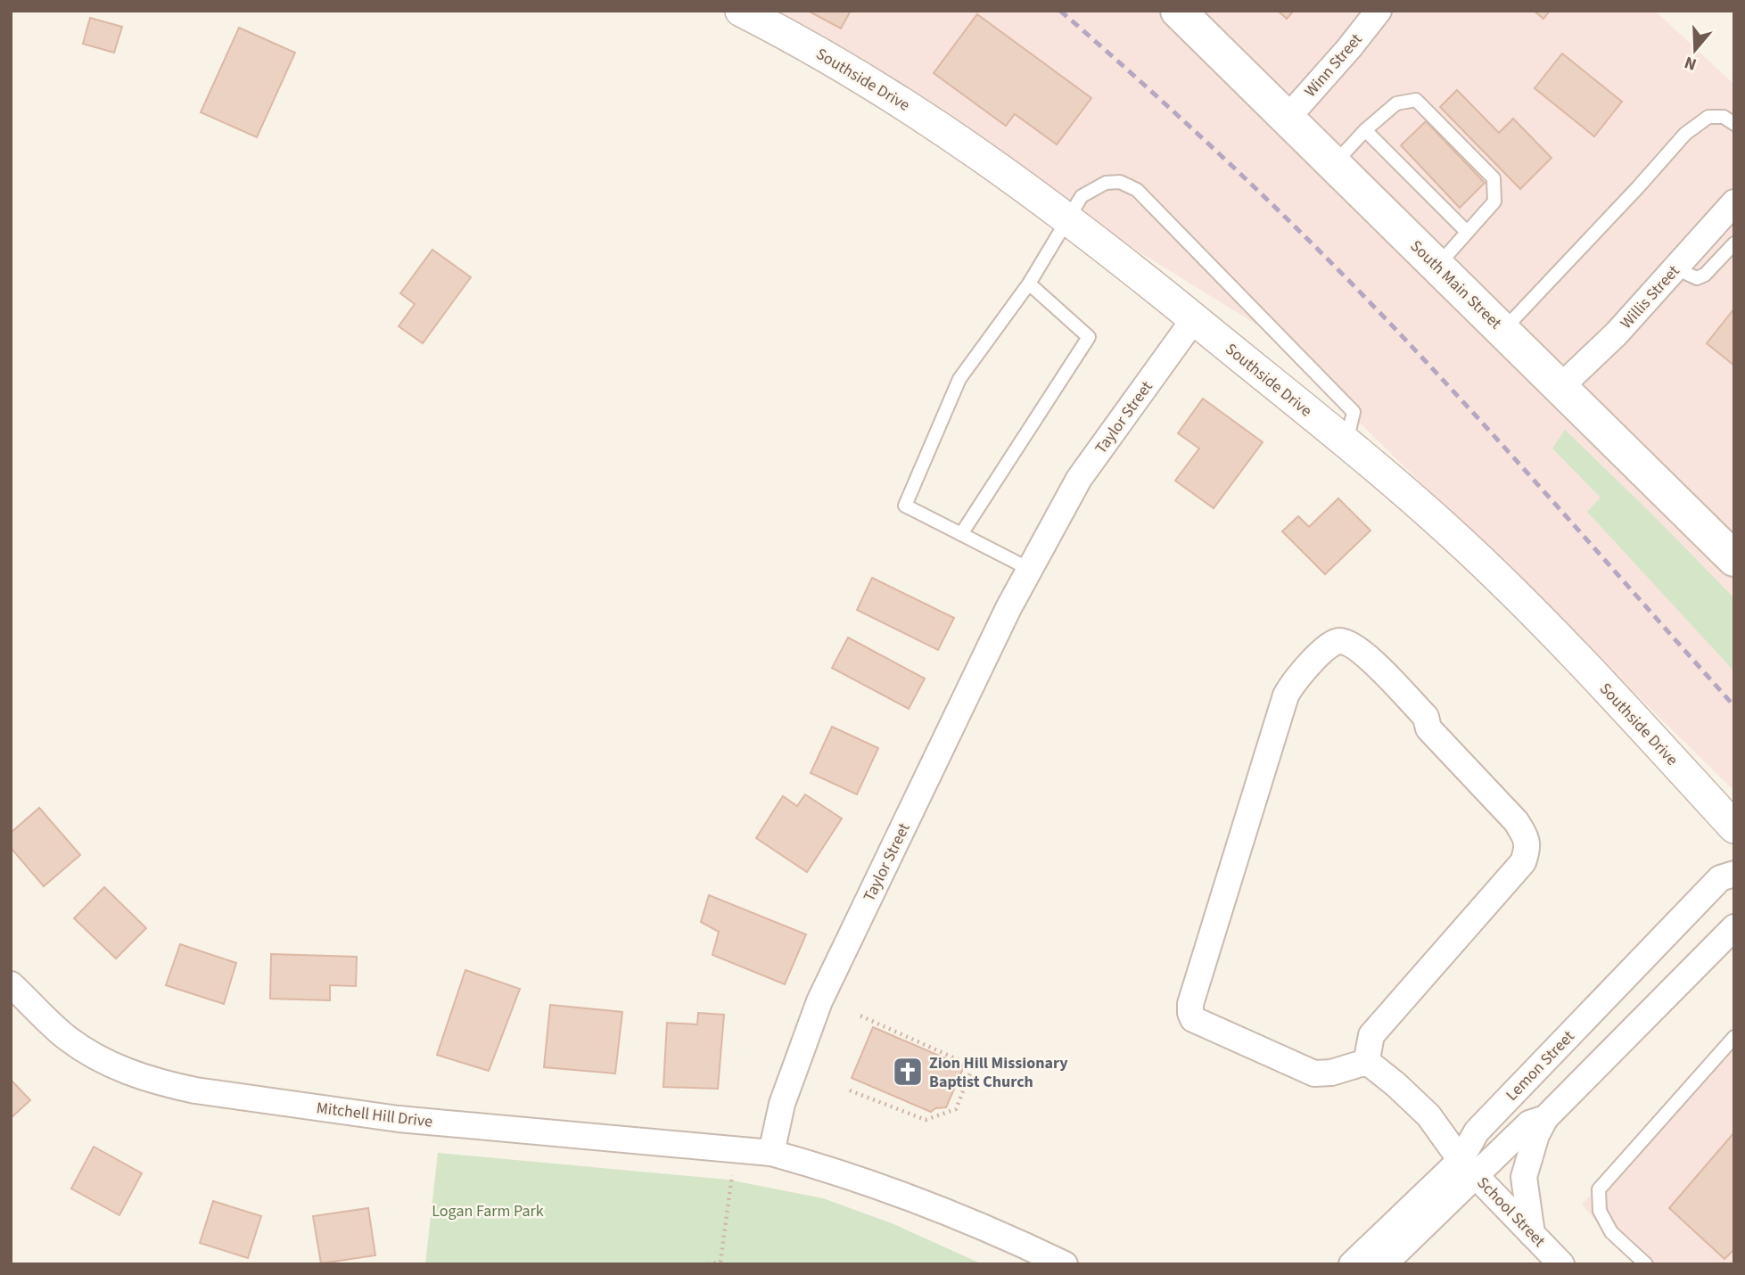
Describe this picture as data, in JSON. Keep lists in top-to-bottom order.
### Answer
{
  "streets": {
    "main road": ["South Main Street"],
    "street": [
      "Winn Street",
      "Southside Drive",
      "Willis Street",
      "Taylor Street",
      "Lemon Street",
      "Mitchell Hill Drive",
      "School Street"
    ]
  },
  "crossings": [
    ["Winn Street", "South Main Street"],
    ["Southside Drive", "Taylor Street"],
    ["South Main Street", "Willis Street"],
    ["Taylor Street", "Mitchell Hill Drive"],
    ["Lemon Street", "School Street"]
  ],
  "parks": ["Logan Farm Park"],
  "places": {
    "church": ["Zion Hill Missionary Baptist Church"]
  },
  "north": "bottom"
}
